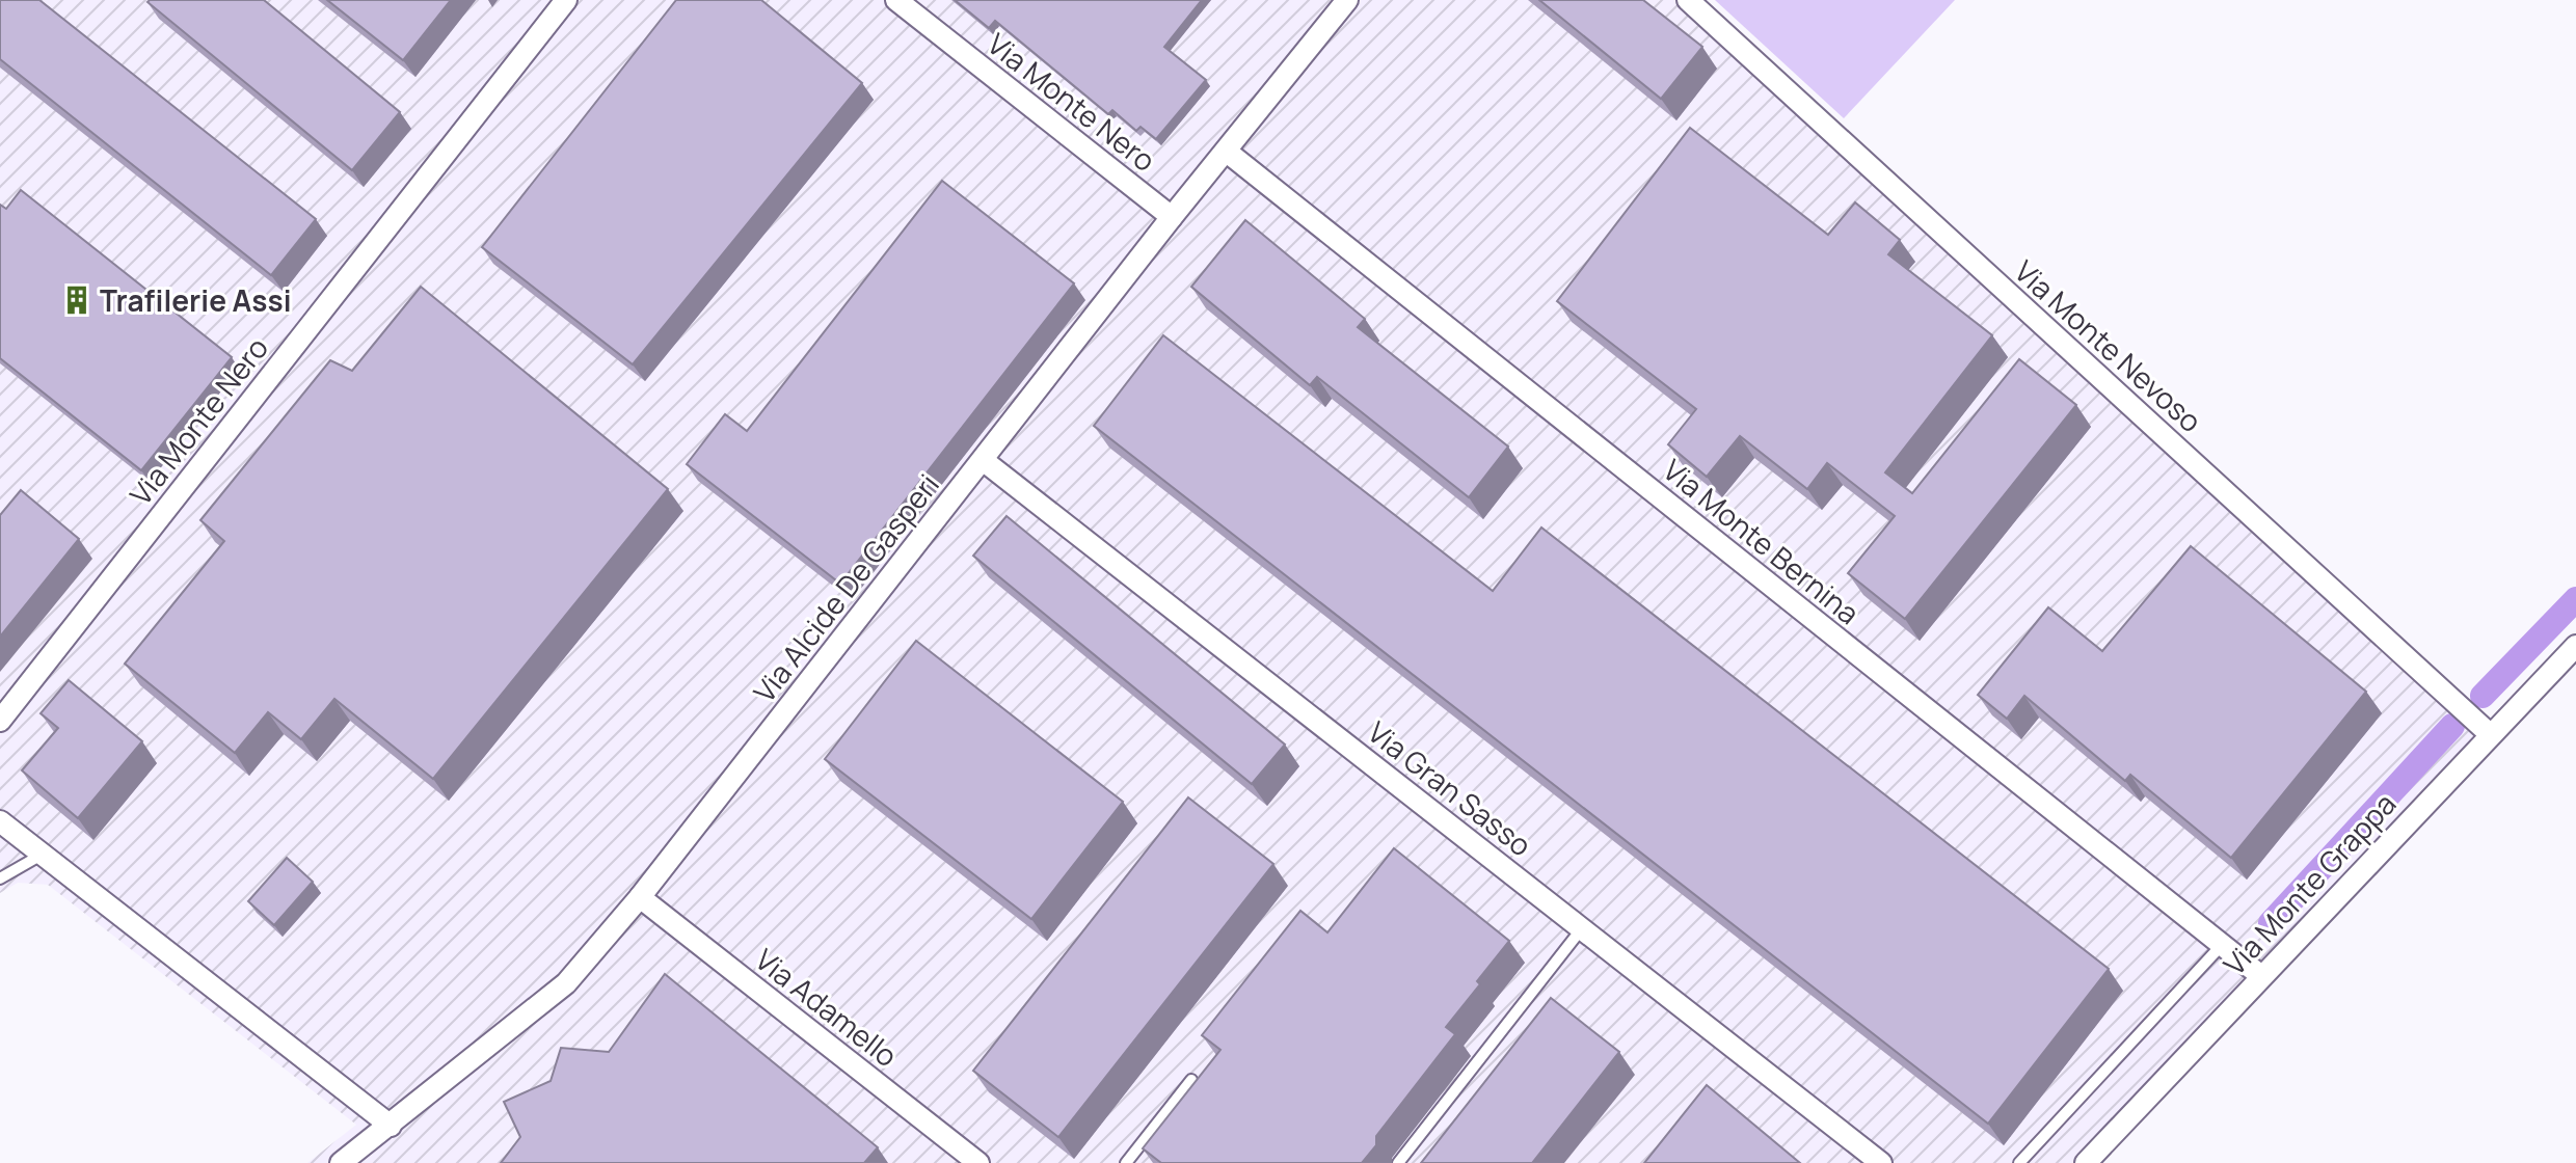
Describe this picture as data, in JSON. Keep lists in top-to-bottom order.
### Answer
{
  "streets": {
    "street": [
      "Via Monte Nero",
      "Via Monte Nevoso",
      "Via Monte Bernina",
      "Via Alcide De Gasperi",
      "Via Gran Sasso",
      "Via Monte Grappa",
      "Via Adamello"
    ]
  },
  "crossings": [
    ["Via Monte Nero", "Via Alcide De Gasperi"],
    ["Via Monte Nevoso", "Via Monte Grappa"],
    ["Via Monte Bernina", "Via Alcide De Gasperi"],
    ["Via Monte Bernina", "Via Monte Grappa"],
    ["Via Alcide De Gasperi", "Via Gran Sasso"],
    ["Via Alcide De Gasperi", "Via Adamello"]
  ],
  "places": {
    "building": ["Trafilerie Assi"]
  }
}
